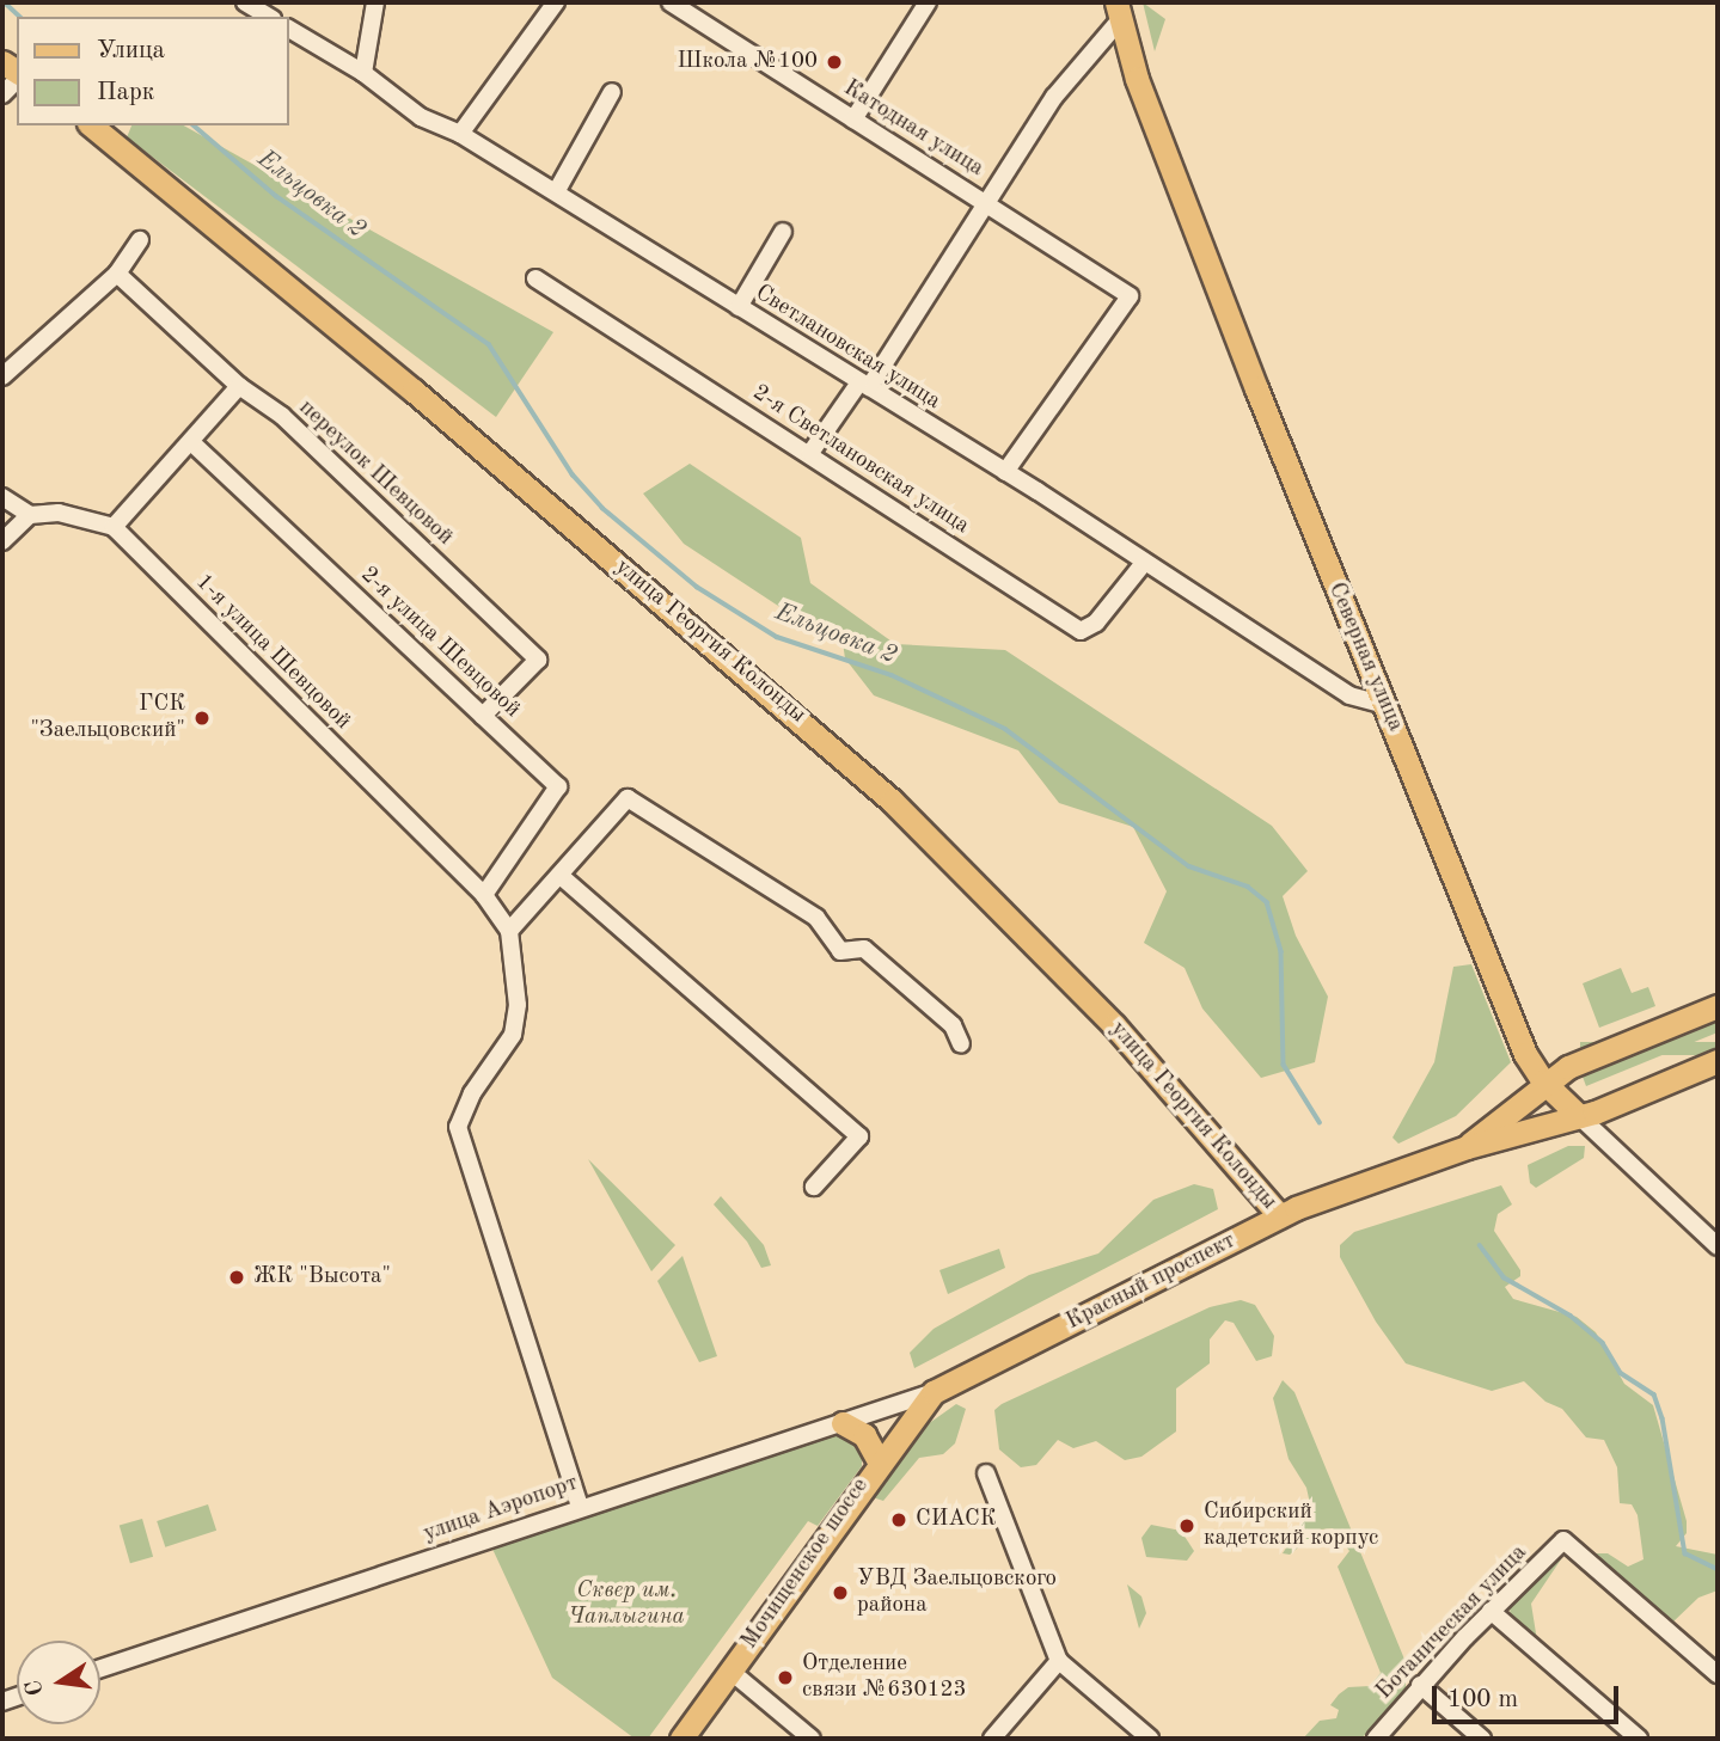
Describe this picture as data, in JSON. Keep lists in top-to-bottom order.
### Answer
{
  "streets": {
    "main road": [
      "улица Георгия Колонды",
      "Северная улица",
      "Красный проспект",
      "Мочищенское шоссе"
    ],
    "street": [
      "Катодная улица",
      "Светлановская улица",
      "2-я Светлановская улица",
      "переулок Шевцовой",
      "2-я улица Шевцовой",
      "1-я улица Шевцовой",
      "улица Аэропорт",
      "Ботаническая улица"
    ]
  },
  "crossings": [
    ["Катодная улица", "Светлановская улица"],
    ["Светлановская улица", "2-я Светлановская улица"],
    ["Светлановская улица", "Северная улица"],
    ["переулок Шевцовой", "2-я улица Шевцовой"],
    ["улица Георгия Колонды", "Красный проспект"],
    ["2-я улица Шевцовой", "1-я улица Шевцовой"],
    ["Северная улица", "Красный проспект"],
    ["Красный проспект", "улица Аэропорт"],
    ["Красный проспект", "Мочищенское шоссе"],
    ["улица Аэропорт", "Мочищенское шоссе"]
  ],
  "water": ["Ельцовка 2"],
  "parks": ["Сквер им. Чаплыгина"],
  "places": [
    "Школа №100",
    "ГСК \"Заельцовский\"",
    "ЖК \"Высота\"",
    "СИАСК",
    "Сибирский кадетский корпус",
    "УВД Заельцовского района",
    "Отделение связи №630123"
  ],
  "legend": ["Улица", "Парк"],
  "scale_bar": "100 m",
  "north": "left"
}
